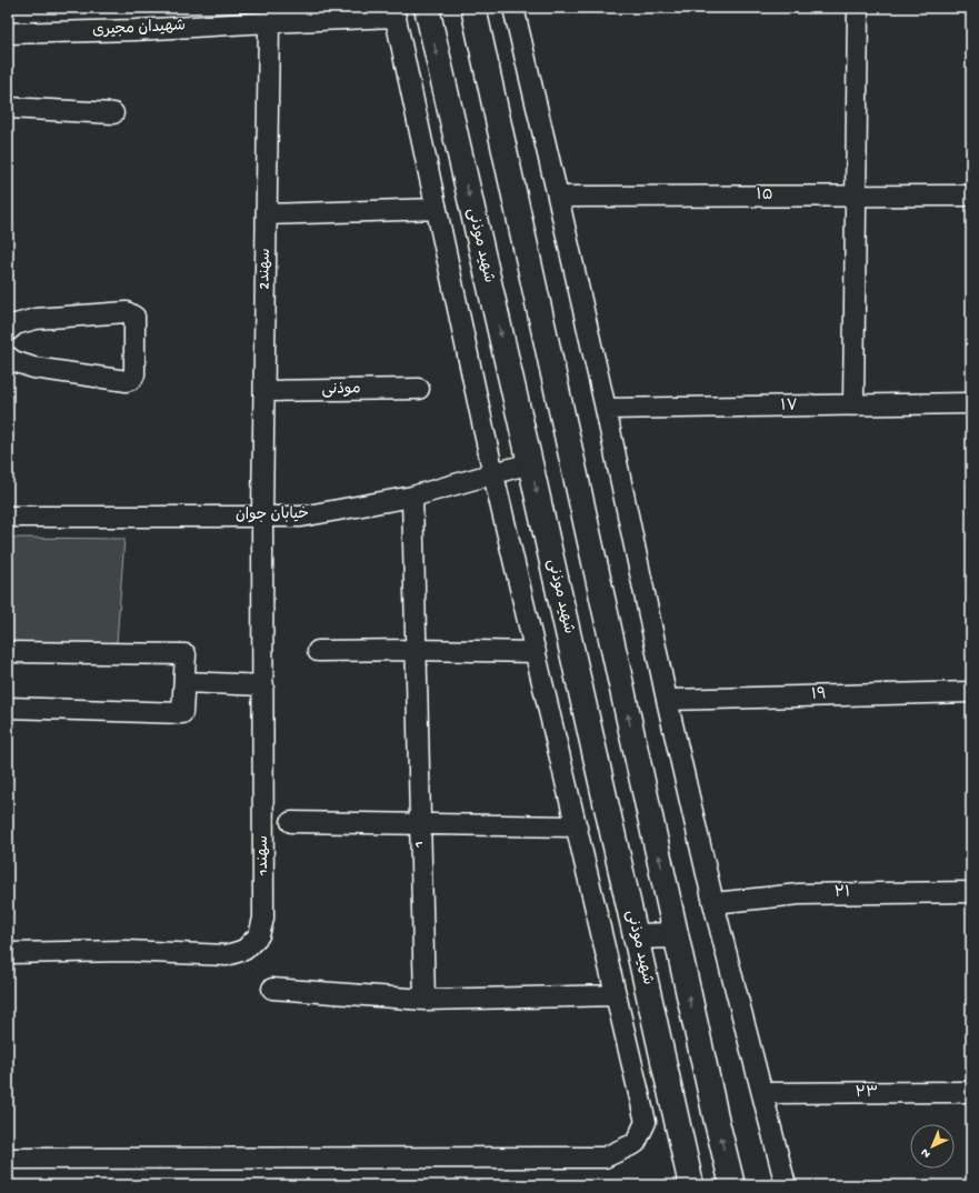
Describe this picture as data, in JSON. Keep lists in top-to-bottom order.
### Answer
{
  "streets": {
    "main road": ["شهید موذنی"],
    "street": [
      "شهیدان مجیری",
      "۱۵",
      "2سهند",
      "موذنی",
      "۱۷",
      "خیابان جوان",
      "۱۹",
      "1",
      "1سهند",
      "۲۱",
      "۲۳"
    ]
  },
  "crossings": [
    ["شهیدان مجیری", "2سهند"],
    ["شهید موذنی", "خیابان جوان"],
    ["2سهند", "موذنی"],
    ["2سهند", "خیابان جوان"],
    ["2سهند", "1سهند"],
    ["خیابان جوان", "1"],
    ["خیابان جوان", "1سهند"]
  ],
  "north": "bottom left"
}
